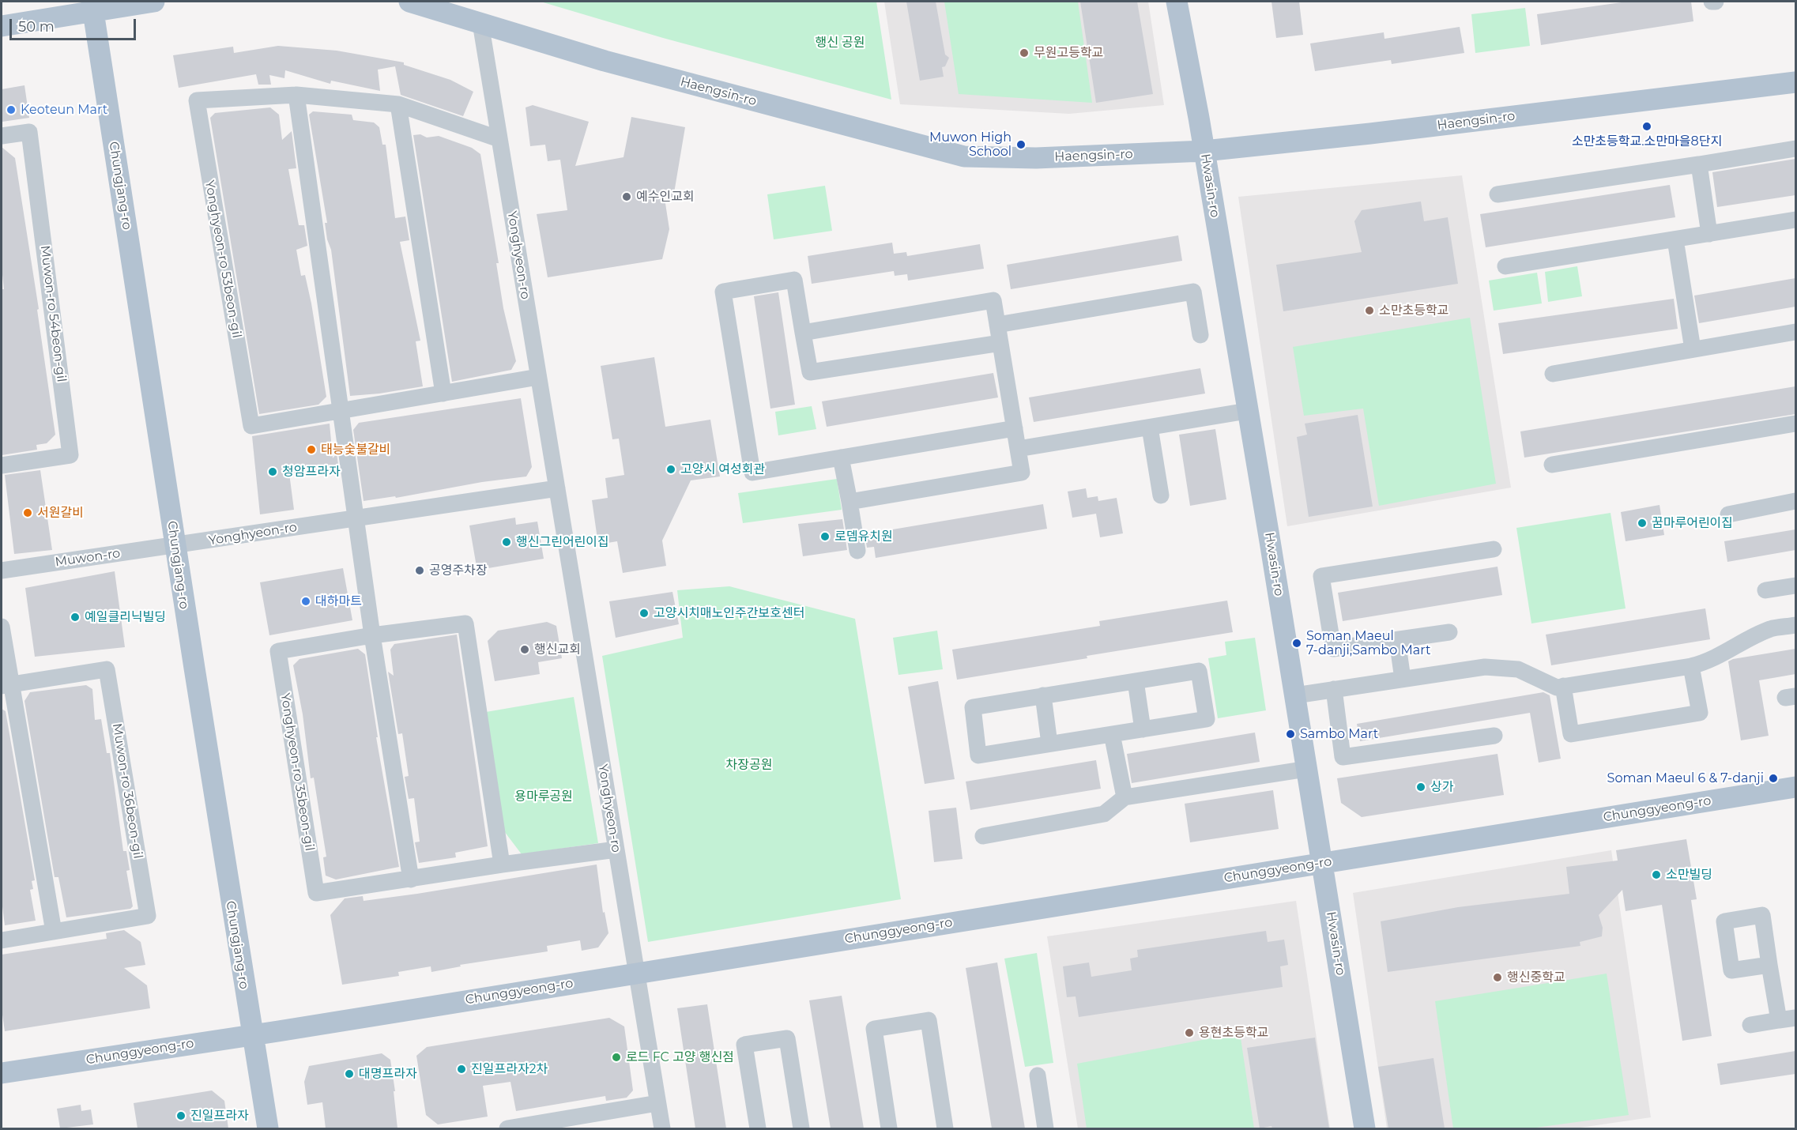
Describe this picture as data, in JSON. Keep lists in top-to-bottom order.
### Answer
{
  "streets": {
    "main road": [
      "Haengsin-ro",
      "Chungjang-ro",
      "Hwasin-ro",
      "Chunggyeong-ro"
    ],
    "street": [
      "Yonghyeon-ro",
      "Yonghyeon-ro 53beon-gil",
      "Muwon-ro 54beon-gil",
      "Muwon-ro",
      "Yonghyeon-ro 35beon-gil",
      "Muwon-ro 36beon-gil"
    ]
  },
  "crossings": [
    ["Haengsin-ro", "Hwasin-ro"],
    ["Haengsin-ro", "Yonghyeon-ro"],
    ["Chungjang-ro", "Yonghyeon-ro"],
    ["Chungjang-ro", "Muwon-ro"],
    ["Chungjang-ro", "Chunggyeong-ro"],
    ["Hwasin-ro", "Chunggyeong-ro"],
    ["Yonghyeon-ro", "Yonghyeon-ro 53beon-gil"],
    ["Yonghyeon-ro", "Muwon-ro"],
    ["Yonghyeon-ro", "Yonghyeon-ro 35beon-gil"],
    ["Yonghyeon-ro", "Chunggyeong-ro"]
  ],
  "parks": ["행신 공원", "차장공원", "용마루공원"],
  "places": [
    "무원고등학교",
    "Keoteun Mart",
    "소만초등학교.소만마을8단지",
    "Muwon High School",
    "예수인교회",
    "소만초등학교",
    "태능숯불갈비",
    "고양시 여성회관",
    "청암프라자",
    "서원갈비",
    "꿈마루어린이집",
    "로뎀유치원",
    "행신그린어린이집",
    "공영주차장",
    "대하마트",
    "고양시치매노인주간보호센터",
    "예일클리닉빌딩",
    "Soman Maeul 7-danji,Sambo Mart",
    "행신교회",
    "Sambo Mart",
    "Soman Maeul 6 & 7-danji",
    "상가",
    "소만빌딩",
    "행신중학교",
    "용현초등학교",
    "로드 FC 고양 행신점",
    "진일프라자2차",
    "대명프라자",
    "진일프라자"
  ],
  "scale_bar": "50 m"
}
